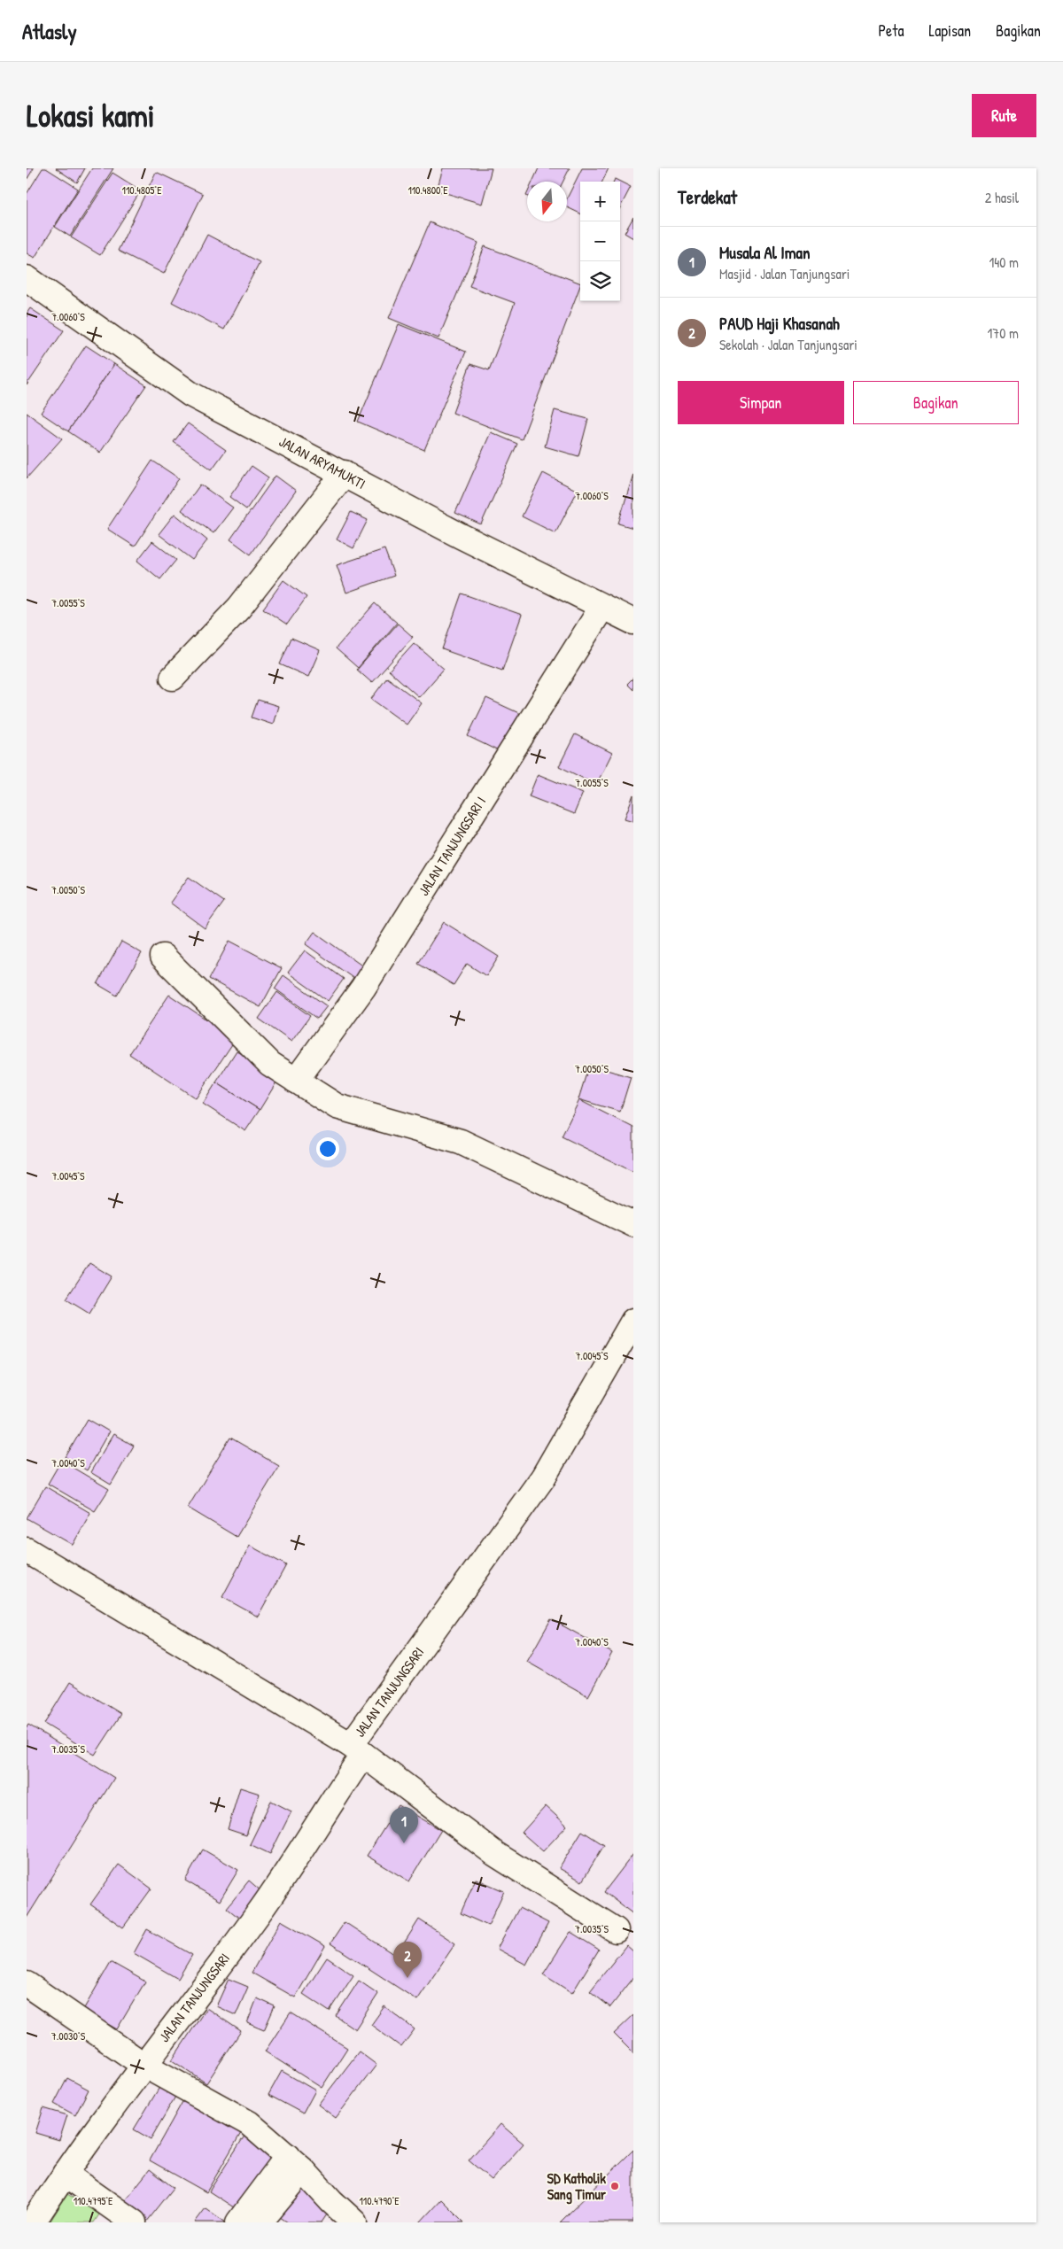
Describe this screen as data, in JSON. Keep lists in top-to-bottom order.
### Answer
{
  "streets": {
    "street": ["JALAN ARYAMUKTI", "JALAN TANJUNGSARI I", "JALAN TANJUNGSARI"]
  },
  "crossings": [
    ["JALAN ARYAMUKTI", "JALAN TANJUNGSARI I"]
  ],
  "places": ["SD Katholik Sang Timur"],
  "north": "bottom",
  "page": {
    "header": "Atlasly",
    "nav": ["Peta", "Lapisan", "Bagikan"],
    "buttons": [
      "Rute",
      ["Simpan", "Bagikan"]
    ],
    "title": "Lokasi kami",
    "heading": ["Terdekat", "2 hasil"],
    "map_buttons": ["+", "−"],
    "list": [
      {
        "mark": "1",
        "name": "Musala Al Iman",
        "note": "Masjid · Jalan Tanjungsari",
        "value": "140 m"
      },
      {
        "mark": "2",
        "name": "PAUD Haji Khasanah",
        "note": "Sekolah · Jalan Tanjungsari",
        "value": "170 m"
      }
    ],
    "pins": ["1", "2"]
  },
  "coordinates": [
    "110.4805°E",
    "110.4800°E",
    "7.0060°S",
    "7.0055°S",
    "7.0050°S",
    "7.0045°S",
    "7.0040°S",
    "7.0035°S",
    "7.0030°S",
    "110.4795°E",
    "110.4790°E"
  ]
}
